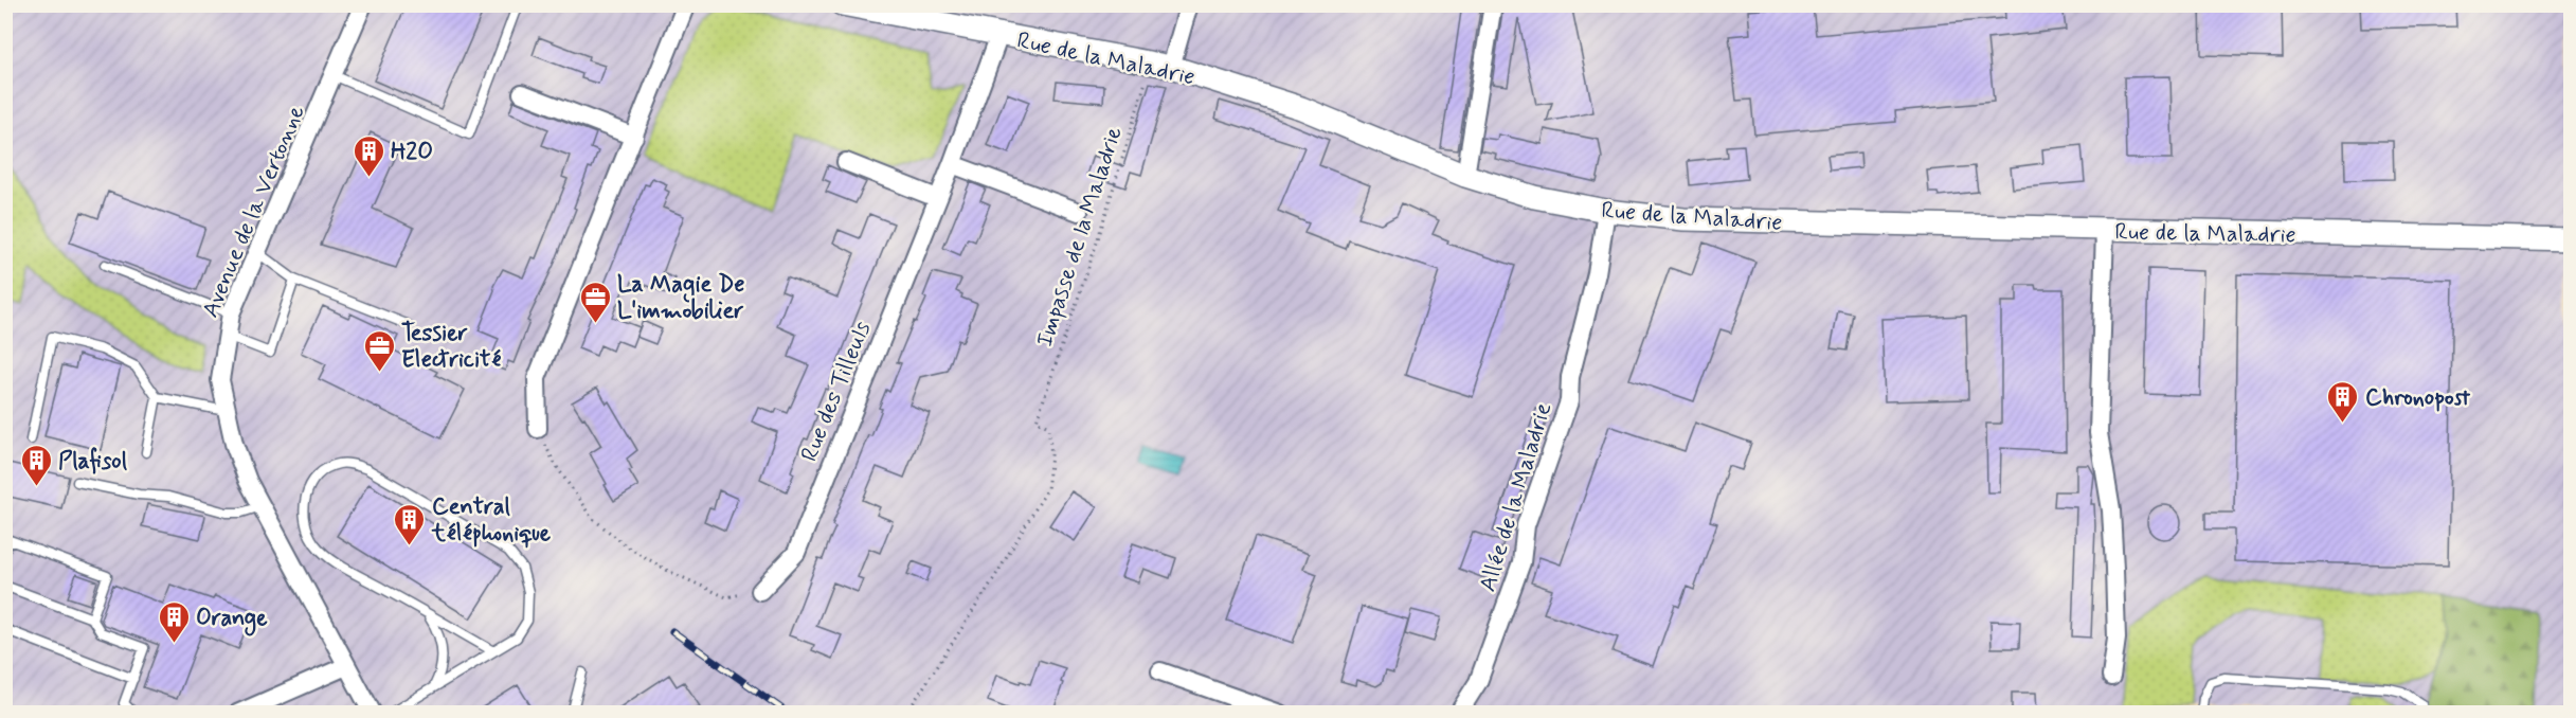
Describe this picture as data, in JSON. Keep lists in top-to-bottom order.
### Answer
{
  "streets": {
    "street": [
      "Rue de la Maladrie",
      "Avenue de la Vertonne",
      "Rue des Tilleuls",
      "Allée de la Maladrie"
    ],
    "path": ["Impasse de la Maladrie"]
  },
  "crossings": [
    ["Rue de la Maladrie", "Impasse de la Maladrie"],
    ["Rue de la Maladrie", "Rue des Tilleuls"],
    ["Rue de la Maladrie", "Allée de la Maladrie"]
  ],
  "places": {
    "building": [
      "H2O",
      "Chronopost",
      "Plafisol",
      "Central téléphonique",
      "Orange"
    ],
    "office": ["La Magie De L'immobilier", "Tessier Electricité"]
  }
}
